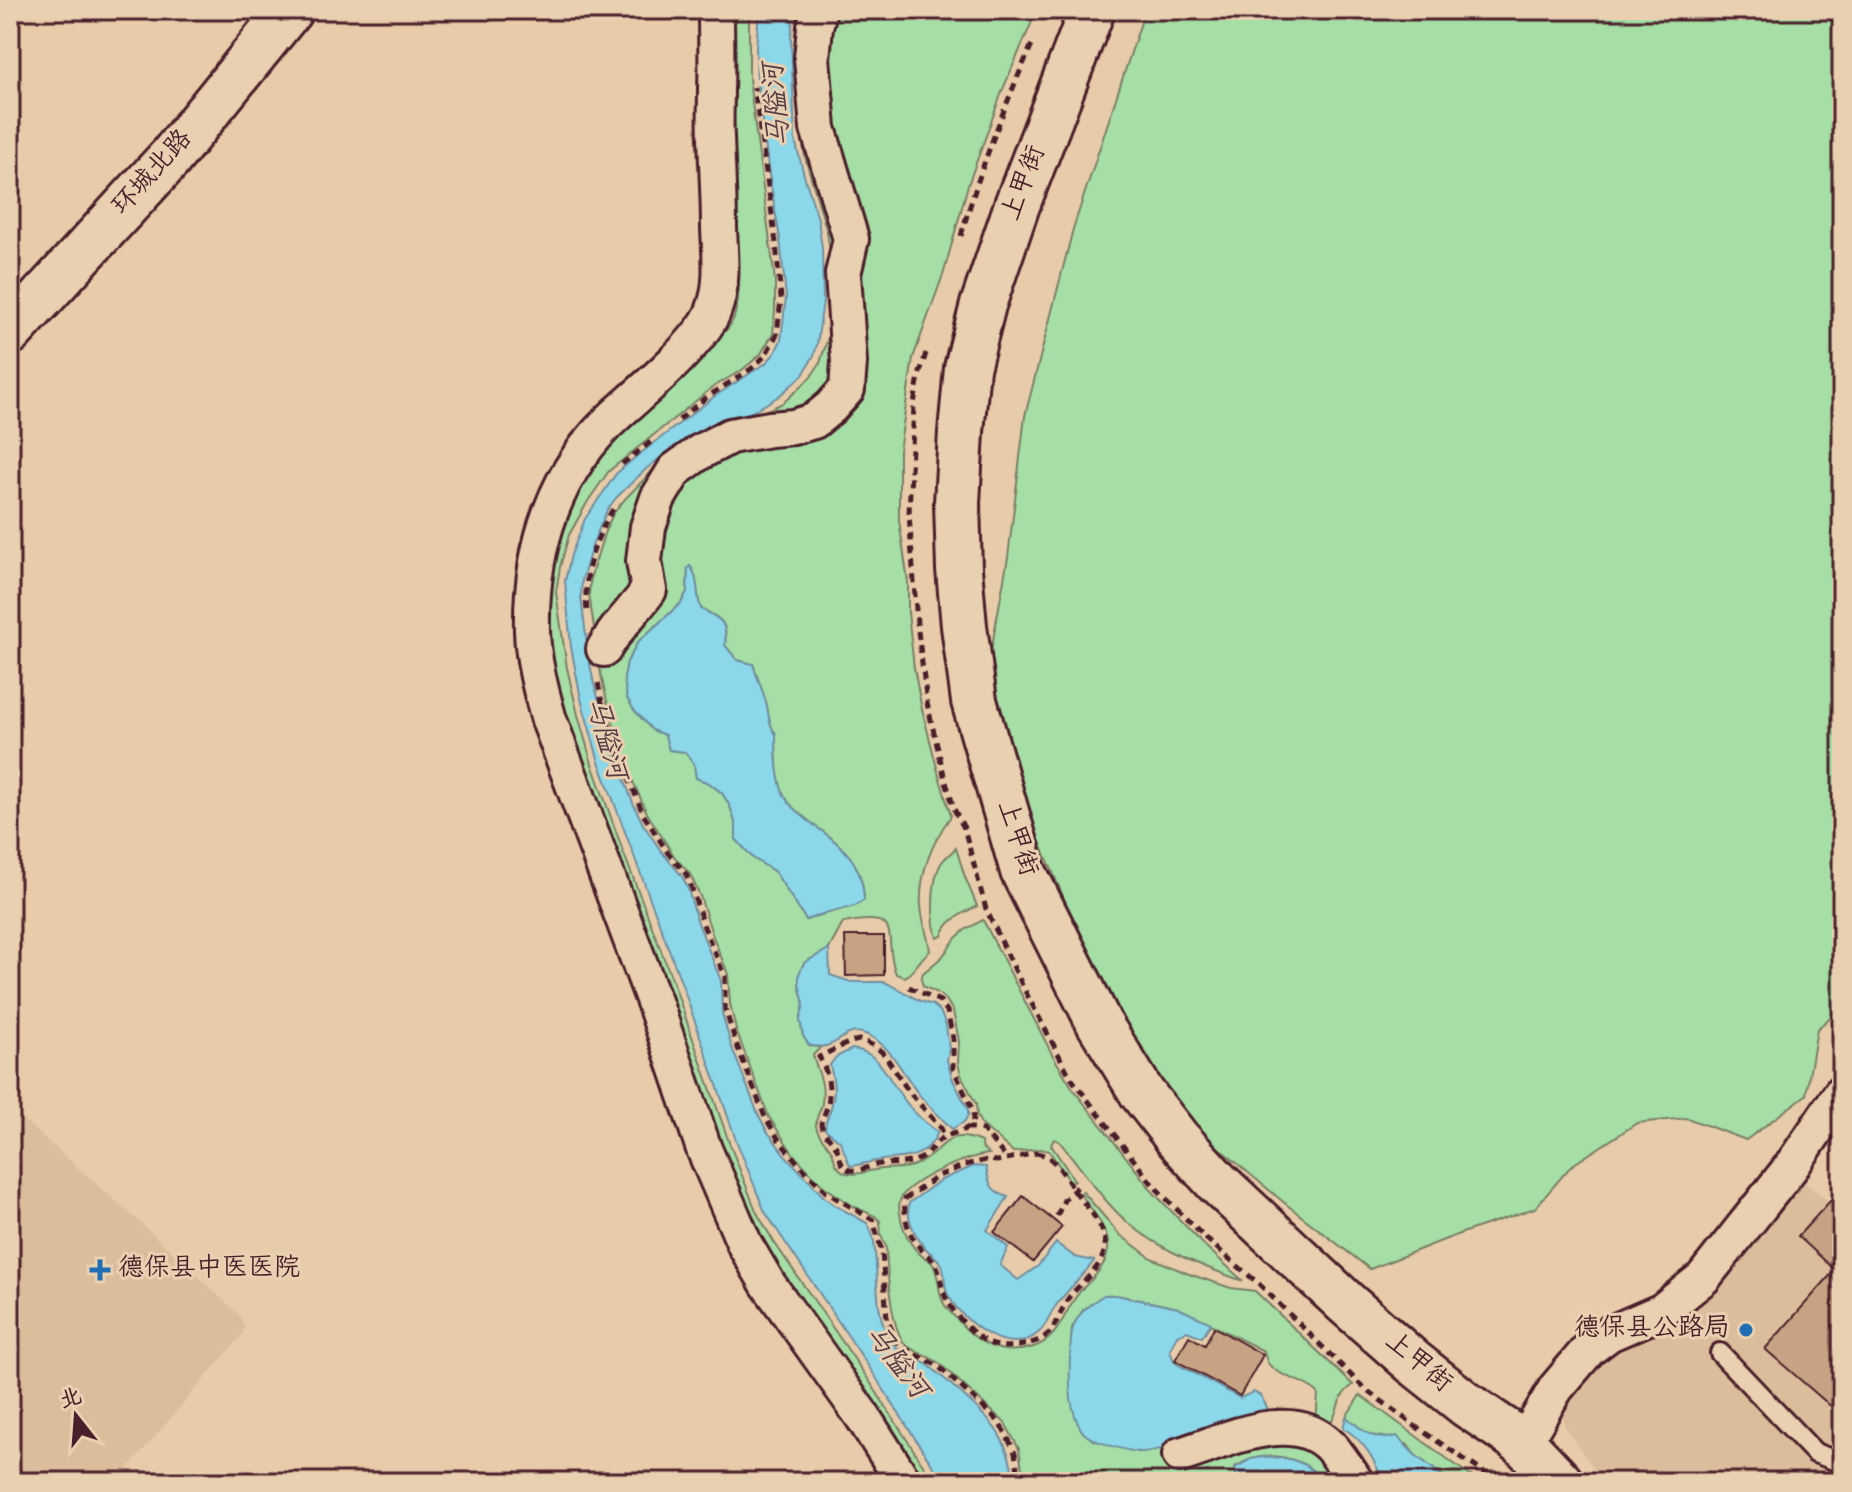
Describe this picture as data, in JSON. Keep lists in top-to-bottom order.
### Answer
{
  "streets": {
    "street": ["环城北路", "上甲街"]
  },
  "water": ["马隘河"],
  "places": {
    "health": ["德保县中医医院"],
    "other": ["德保县公路局"]
  },
  "north": "top"
}
